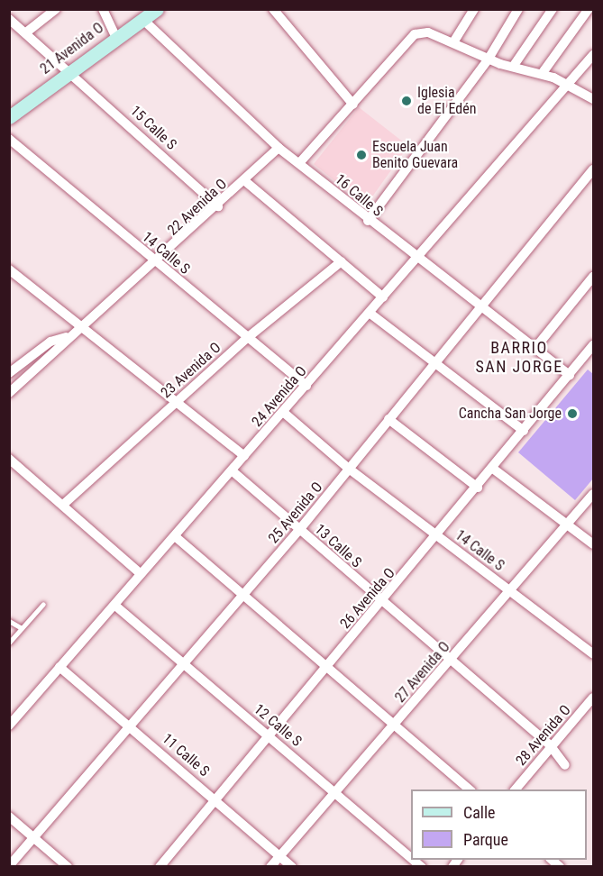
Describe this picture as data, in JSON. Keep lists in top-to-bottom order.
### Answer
{
  "streets": {
    "street": [
      "21 Avenida O",
      "15 Calle S",
      "16 Calle S",
      "22 Avenida O",
      "14 Calle S",
      "23 Avenida O",
      "24 Avenida O",
      "25 Avenida O",
      "13 Calle S",
      "26 Avenida O",
      "27 Avenida O",
      "12 Calle S",
      "28 Avenida O",
      "11 Calle S"
    ]
  },
  "crossings": [
    ["21 Avenida O", "15 Calle S"],
    ["21 Avenida O", "16 Calle S"],
    ["15 Calle S", "22 Avenida O"],
    ["16 Calle S", "22 Avenida O"],
    ["16 Calle S", "24 Avenida O"],
    ["16 Calle S", "25 Avenida O"],
    ["16 Calle S", "26 Avenida O"],
    ["22 Avenida O", "14 Calle S"],
    ["14 Calle S", "23 Avenida O"],
    ["14 Calle S", "24 Avenida O"],
    ["14 Calle S", "25 Avenida O"],
    ["14 Calle S", "26 Avenida O"],
    ["14 Calle S", "27 Avenida O"],
    ["24 Avenida O", "13 Calle S"],
    ["24 Avenida O", "12 Calle S"],
    ["24 Avenida O", "11 Calle S"],
    ["25 Avenida O", "13 Calle S"],
    ["25 Avenida O", "12 Calle S"],
    ["25 Avenida O", "11 Calle S"],
    ["13 Calle S", "26 Avenida O"],
    ["13 Calle S", "27 Avenida O"],
    ["13 Calle S", "28 Avenida O"],
    ["26 Avenida O", "12 Calle S"],
    ["26 Avenida O", "11 Calle S"],
    ["27 Avenida O", "12 Calle S"],
    ["27 Avenida O", "11 Calle S"]
  ],
  "districts": ["BARRIO SAN JORGE"],
  "places": ["Iglesia de El Edén", "Escuela Juan Benito Guevara", "Cancha San Jorge"],
  "legend": ["Calle", "Parque"]
}
